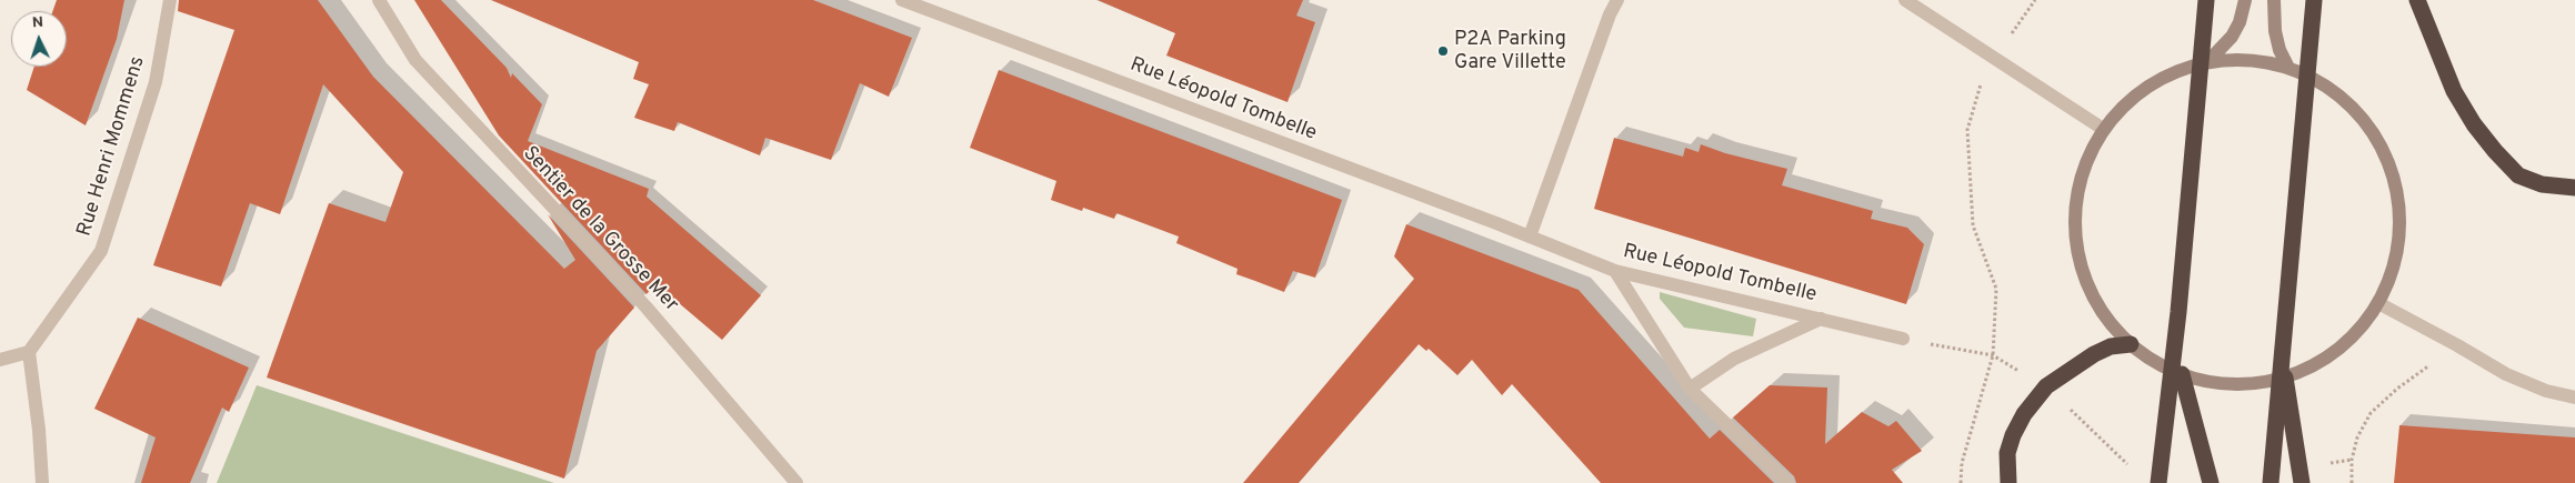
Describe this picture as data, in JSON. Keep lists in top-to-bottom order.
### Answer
{
  "streets": {
    "street": ["Rue Léopold Tombelle", "Rue Henri Mommens", "Sentier de la Grosse Mer"]
  },
  "places": ["P2A Parking Gare Villette"],
  "north": "top"
}
